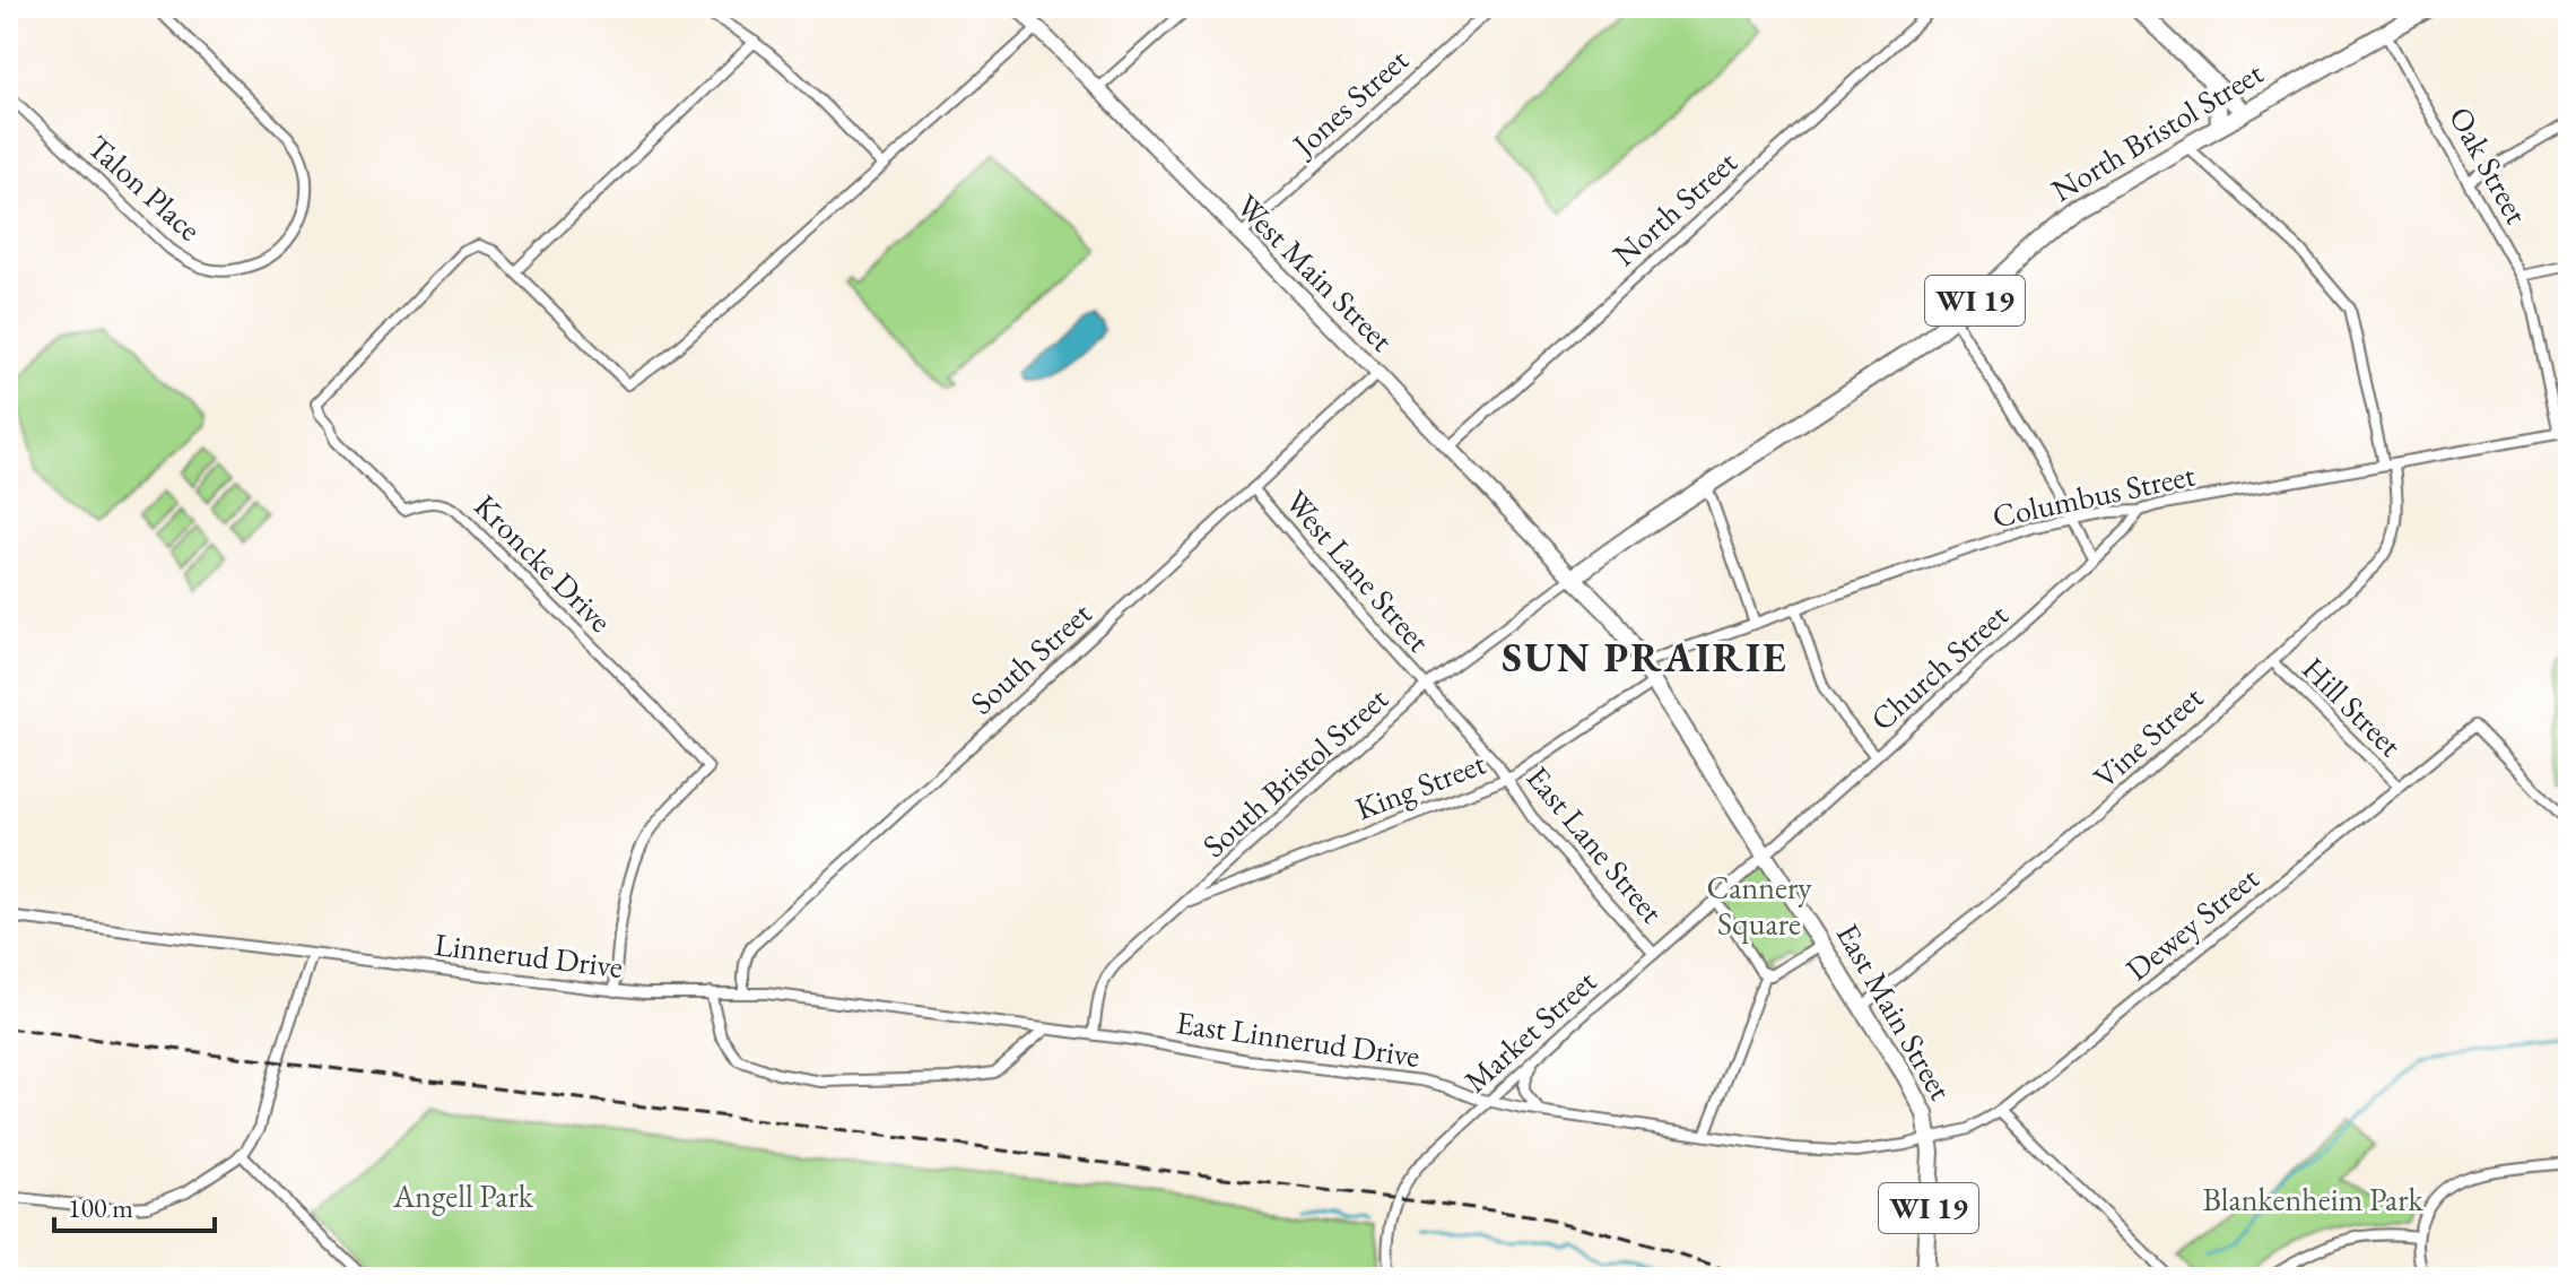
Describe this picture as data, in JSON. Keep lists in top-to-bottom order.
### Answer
{
  "streets": {
    "main road": [
      "North Bristol Street",
      "West Main Street",
      "WI 19",
      "East Main Street"
    ],
    "street": [
      "Jones Street",
      "Oak Street",
      "Talon Place",
      "North Street",
      "Columbus Street",
      "Kroncke Drive",
      "West Lane Street",
      "South Street",
      "Church Street",
      "Hill Street",
      "Vine Street",
      "South Bristol Street",
      "King Street",
      "East Lane Street",
      "Dewey Street",
      "Linnerud Drive",
      "Market Street",
      "East Linnerud Drive"
    ]
  },
  "crossings": [
    ["Jones Street", "West Main Street"],
    ["North Bristol Street", "Oak Street"],
    ["North Bristol Street", "West Main Street"],
    ["North Bristol Street", "Vine Street"],
    ["North Bristol Street", "South Bristol Street"],
    ["North Bristol Street", "East Main Street"],
    ["Oak Street", "Columbus Street"],
    ["North Street", "West Main Street"],
    ["West Main Street", "Kroncke Drive"],
    ["West Main Street", "South Street"],
    ["West Main Street", "South Bristol Street"],
    ["West Main Street", "East Main Street"],
    ["Columbus Street", "Church Street"],
    ["Columbus Street", "Vine Street"],
    ["Columbus Street", "East Main Street"],
    ["Kroncke Drive", "Linnerud Drive"],
    ["West Lane Street", "South Street"],
    ["West Lane Street", "South Bristol Street"],
    ["West Lane Street", "East Lane Street"],
    ["South Street", "Linnerud Drive"],
    ["Church Street", "East Main Street"],
    ["Church Street", "Market Street"],
    ["Hill Street", "Vine Street"],
    ["Hill Street", "Dewey Street"],
    ["Vine Street", "East Main Street"],
    ["South Bristol Street", "King Street"],
    ["South Bristol Street", "East Lane Street"],
    ["South Bristol Street", "East Main Street"],
    ["South Bristol Street", "East Linnerud Drive"],
    ["King Street", "East Lane Street"],
    ["King Street", "East Main Street"],
    ["East Lane Street", "Market Street"],
    ["Dewey Street", "East Main Street"],
    ["Dewey Street", "East Linnerud Drive"],
    ["Linnerud Drive", "East Linnerud Drive"],
    ["East Main Street", "Market Street"],
    ["East Main Street", "East Linnerud Drive"],
    ["Market Street", "East Linnerud Drive"]
  ],
  "districts": ["SUN PRAIRIE"],
  "parks": ["Cannery Square", "Angell Park", "Blankenheim Park"],
  "scale_bar": "100 m"
}
